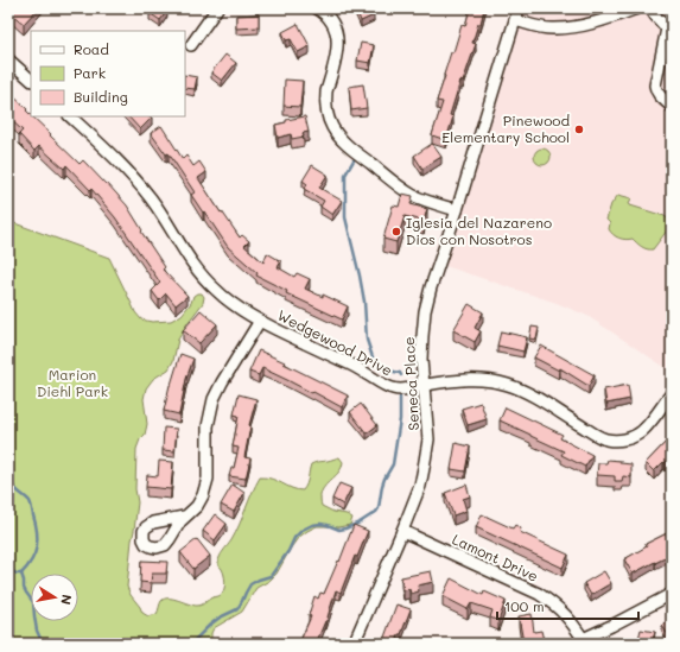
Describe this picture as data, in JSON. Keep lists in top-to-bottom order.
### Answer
{
  "streets": {
    "street": ["Wedgewood Drive", "Seneca Place", "Lamont Drive"]
  },
  "crossings": [
    ["Wedgewood Drive", "Seneca Place"],
    ["Seneca Place", "Lamont Drive"]
  ],
  "parks": ["Marion Diehl Park"],
  "places": ["Pinewood Elementary School", "Iglesia del Nazareno Dios con Nosotros"],
  "legend": ["Road", "Park", "Building"],
  "scale_bar": "100 m",
  "north": "right"
}
